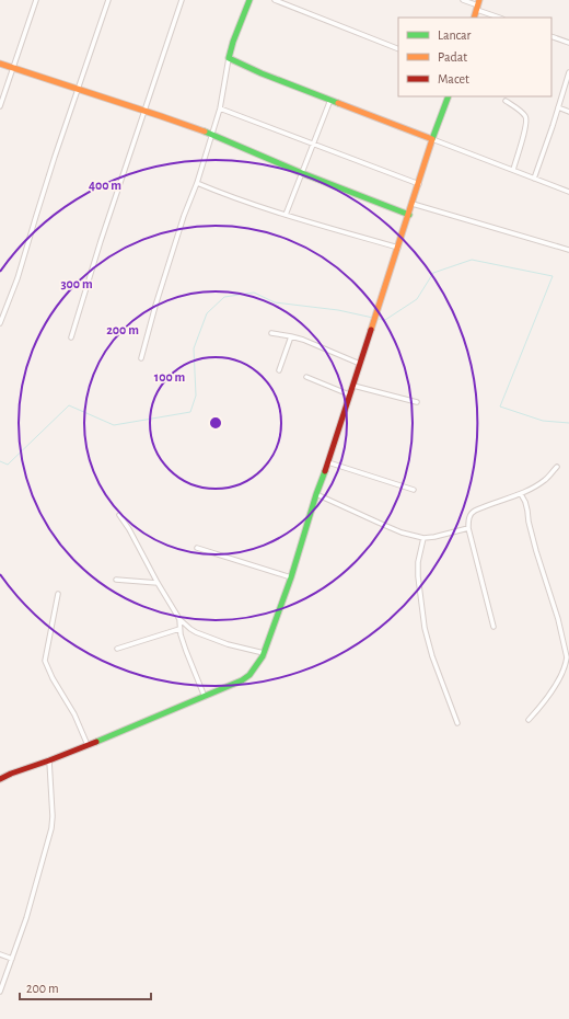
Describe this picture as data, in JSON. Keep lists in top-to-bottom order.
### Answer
{
  "legend": ["Lancar", "Padat", "Macet"],
  "scale_bar": "200 m",
  "rings": [
    "400 m",
    "300 m",
    "200 m",
    "100 m"
  ]
}
